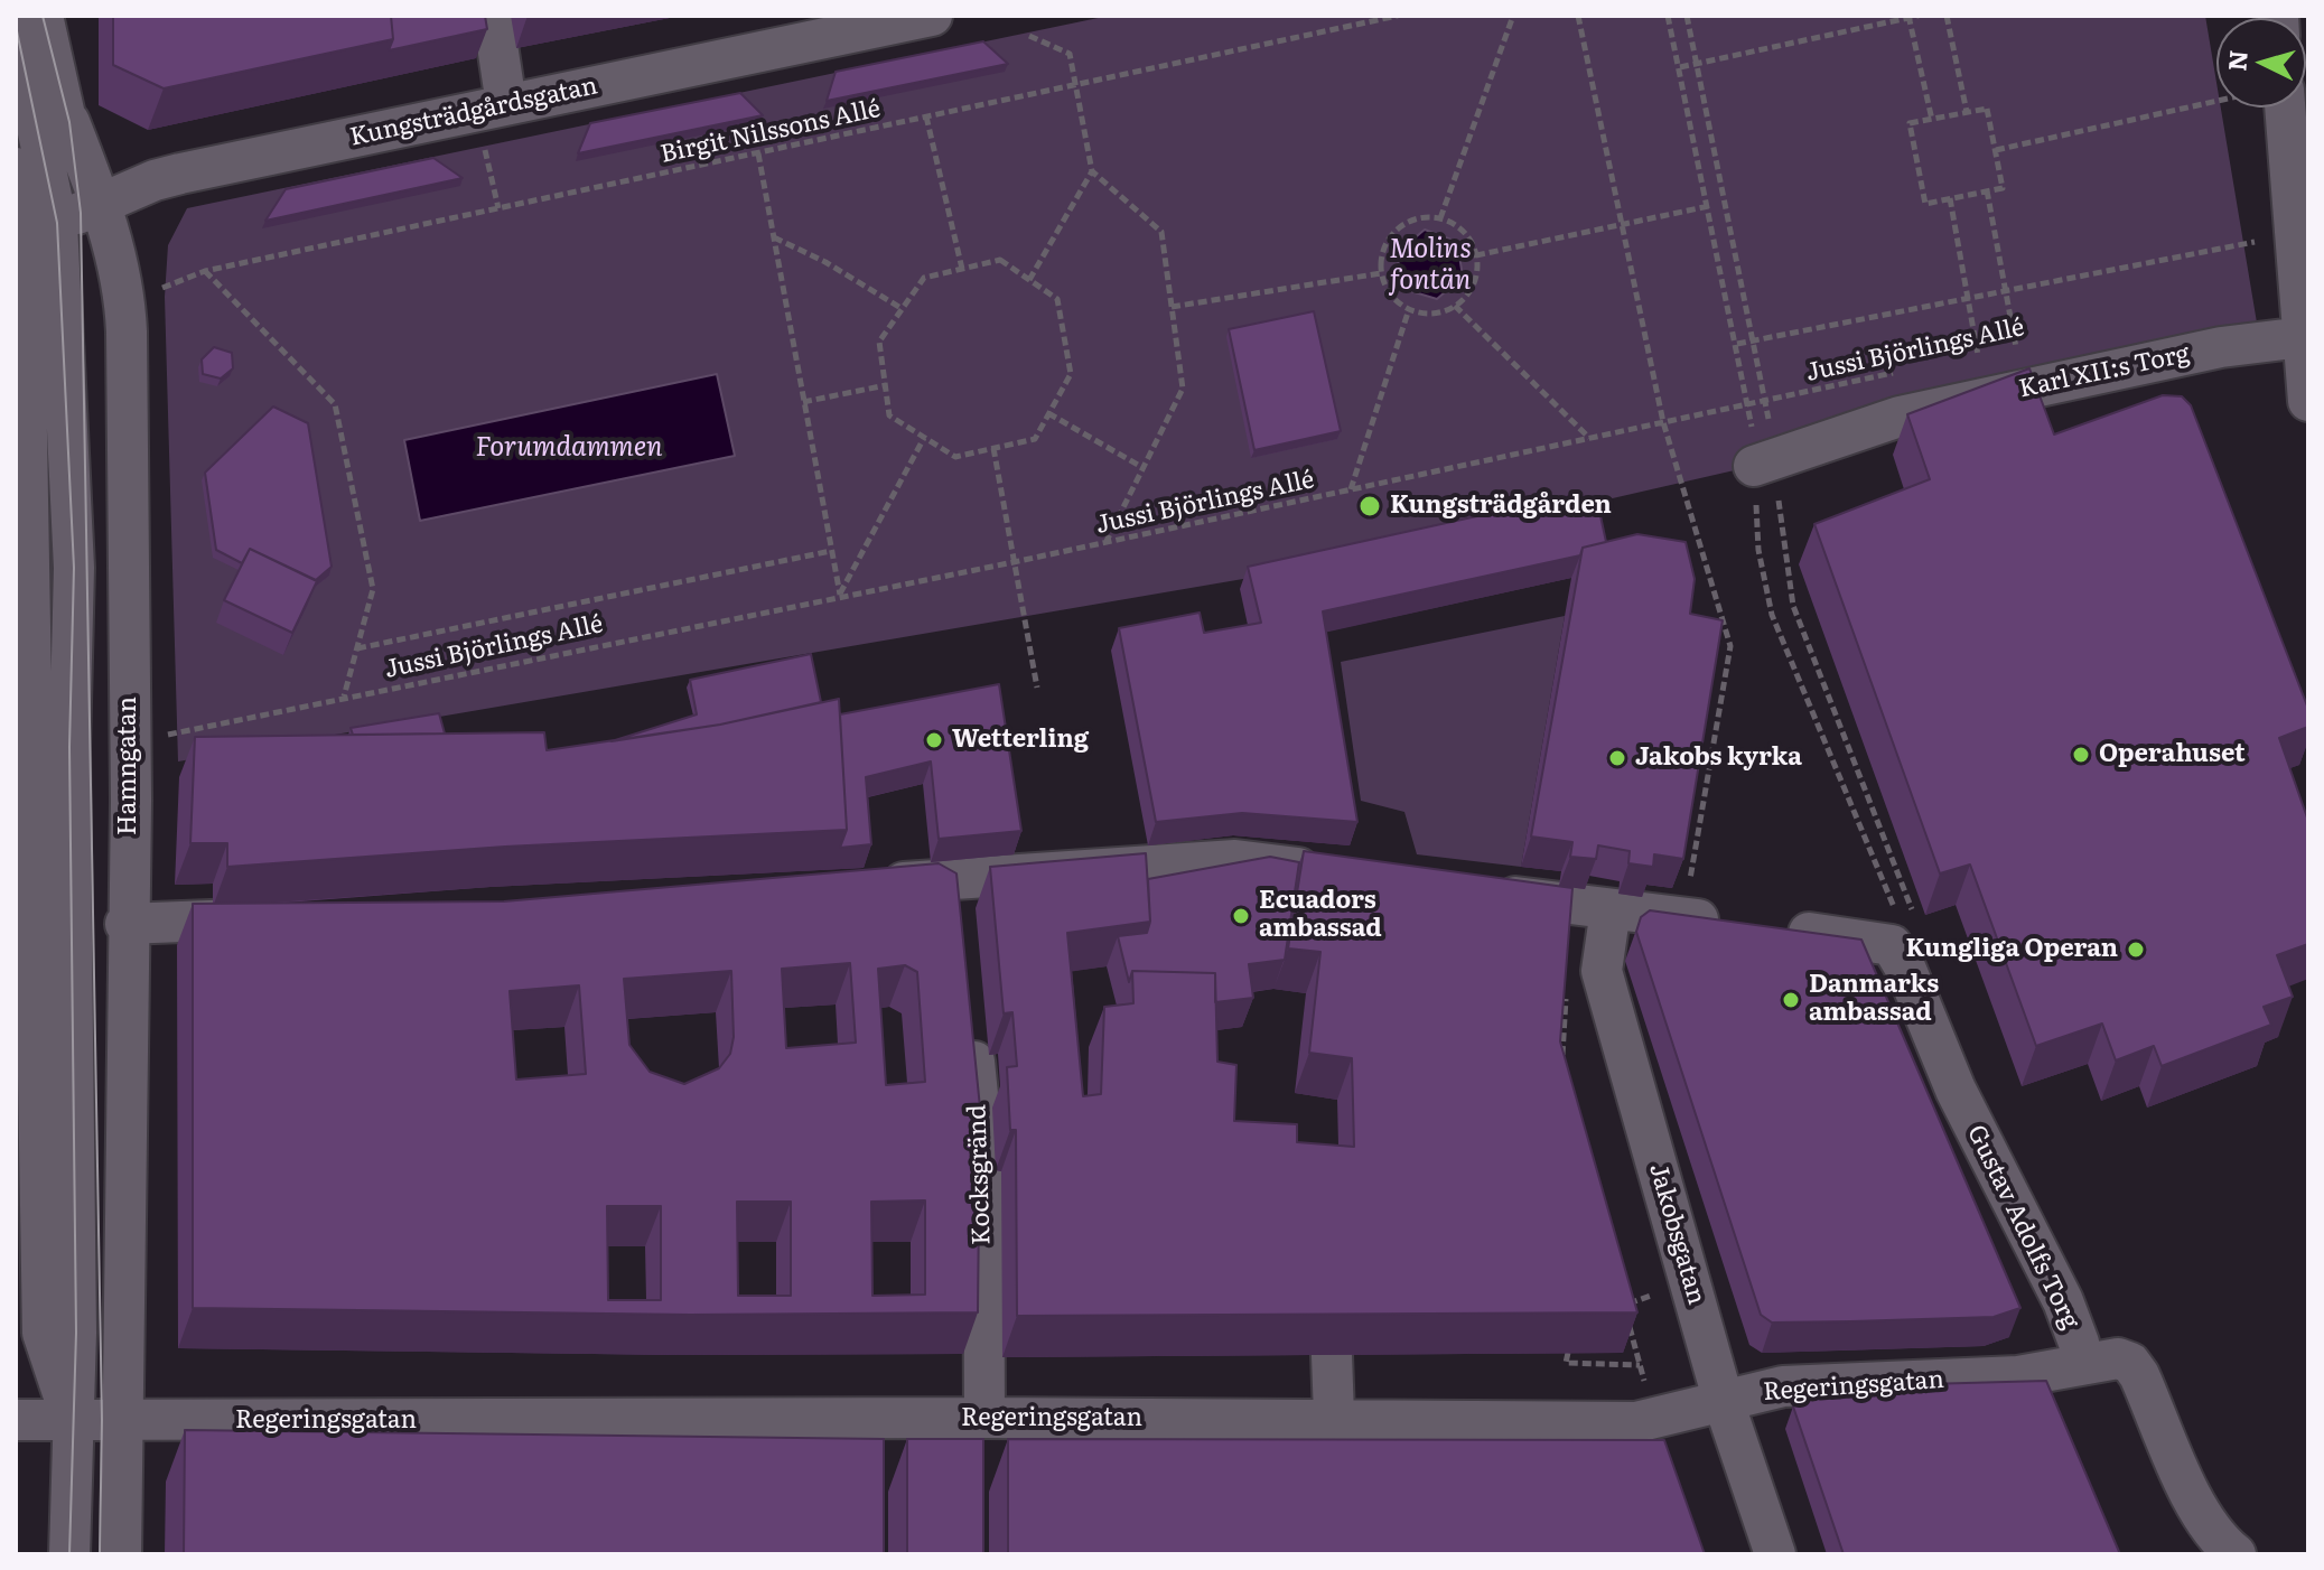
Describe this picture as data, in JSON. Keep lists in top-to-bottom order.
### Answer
{
  "streets": {
    "street": [
      "Kungsträdgårdsgatan",
      "Karl XII:s Torg",
      "Hamngatan",
      "Kocksgränd",
      "Gustav Adolfs Torg",
      "Jakobsgatan",
      "Regeringsgatan"
    ],
    "path": ["Birgit Nilssons Allé", "Jussi Björlings Allé"]
  },
  "crossings": [
    ["Kungsträdgårdsgatan", "Hamngatan"],
    ["Hamngatan", "Regeringsgatan"],
    ["Kocksgränd", "Regeringsgatan"],
    ["Gustav Adolfs Torg", "Regeringsgatan"],
    ["Jakobsgatan", "Regeringsgatan"]
  ],
  "water": ["Molins fontän", "Forumdammen"],
  "places": [
    "Kungsträdgården",
    "Wetterling",
    "Operahuset",
    "Jakobs kyrka",
    "Ecuadors ambassad",
    "Kungliga Operan",
    "Danmarks ambassad"
  ],
  "north": "left"
}
